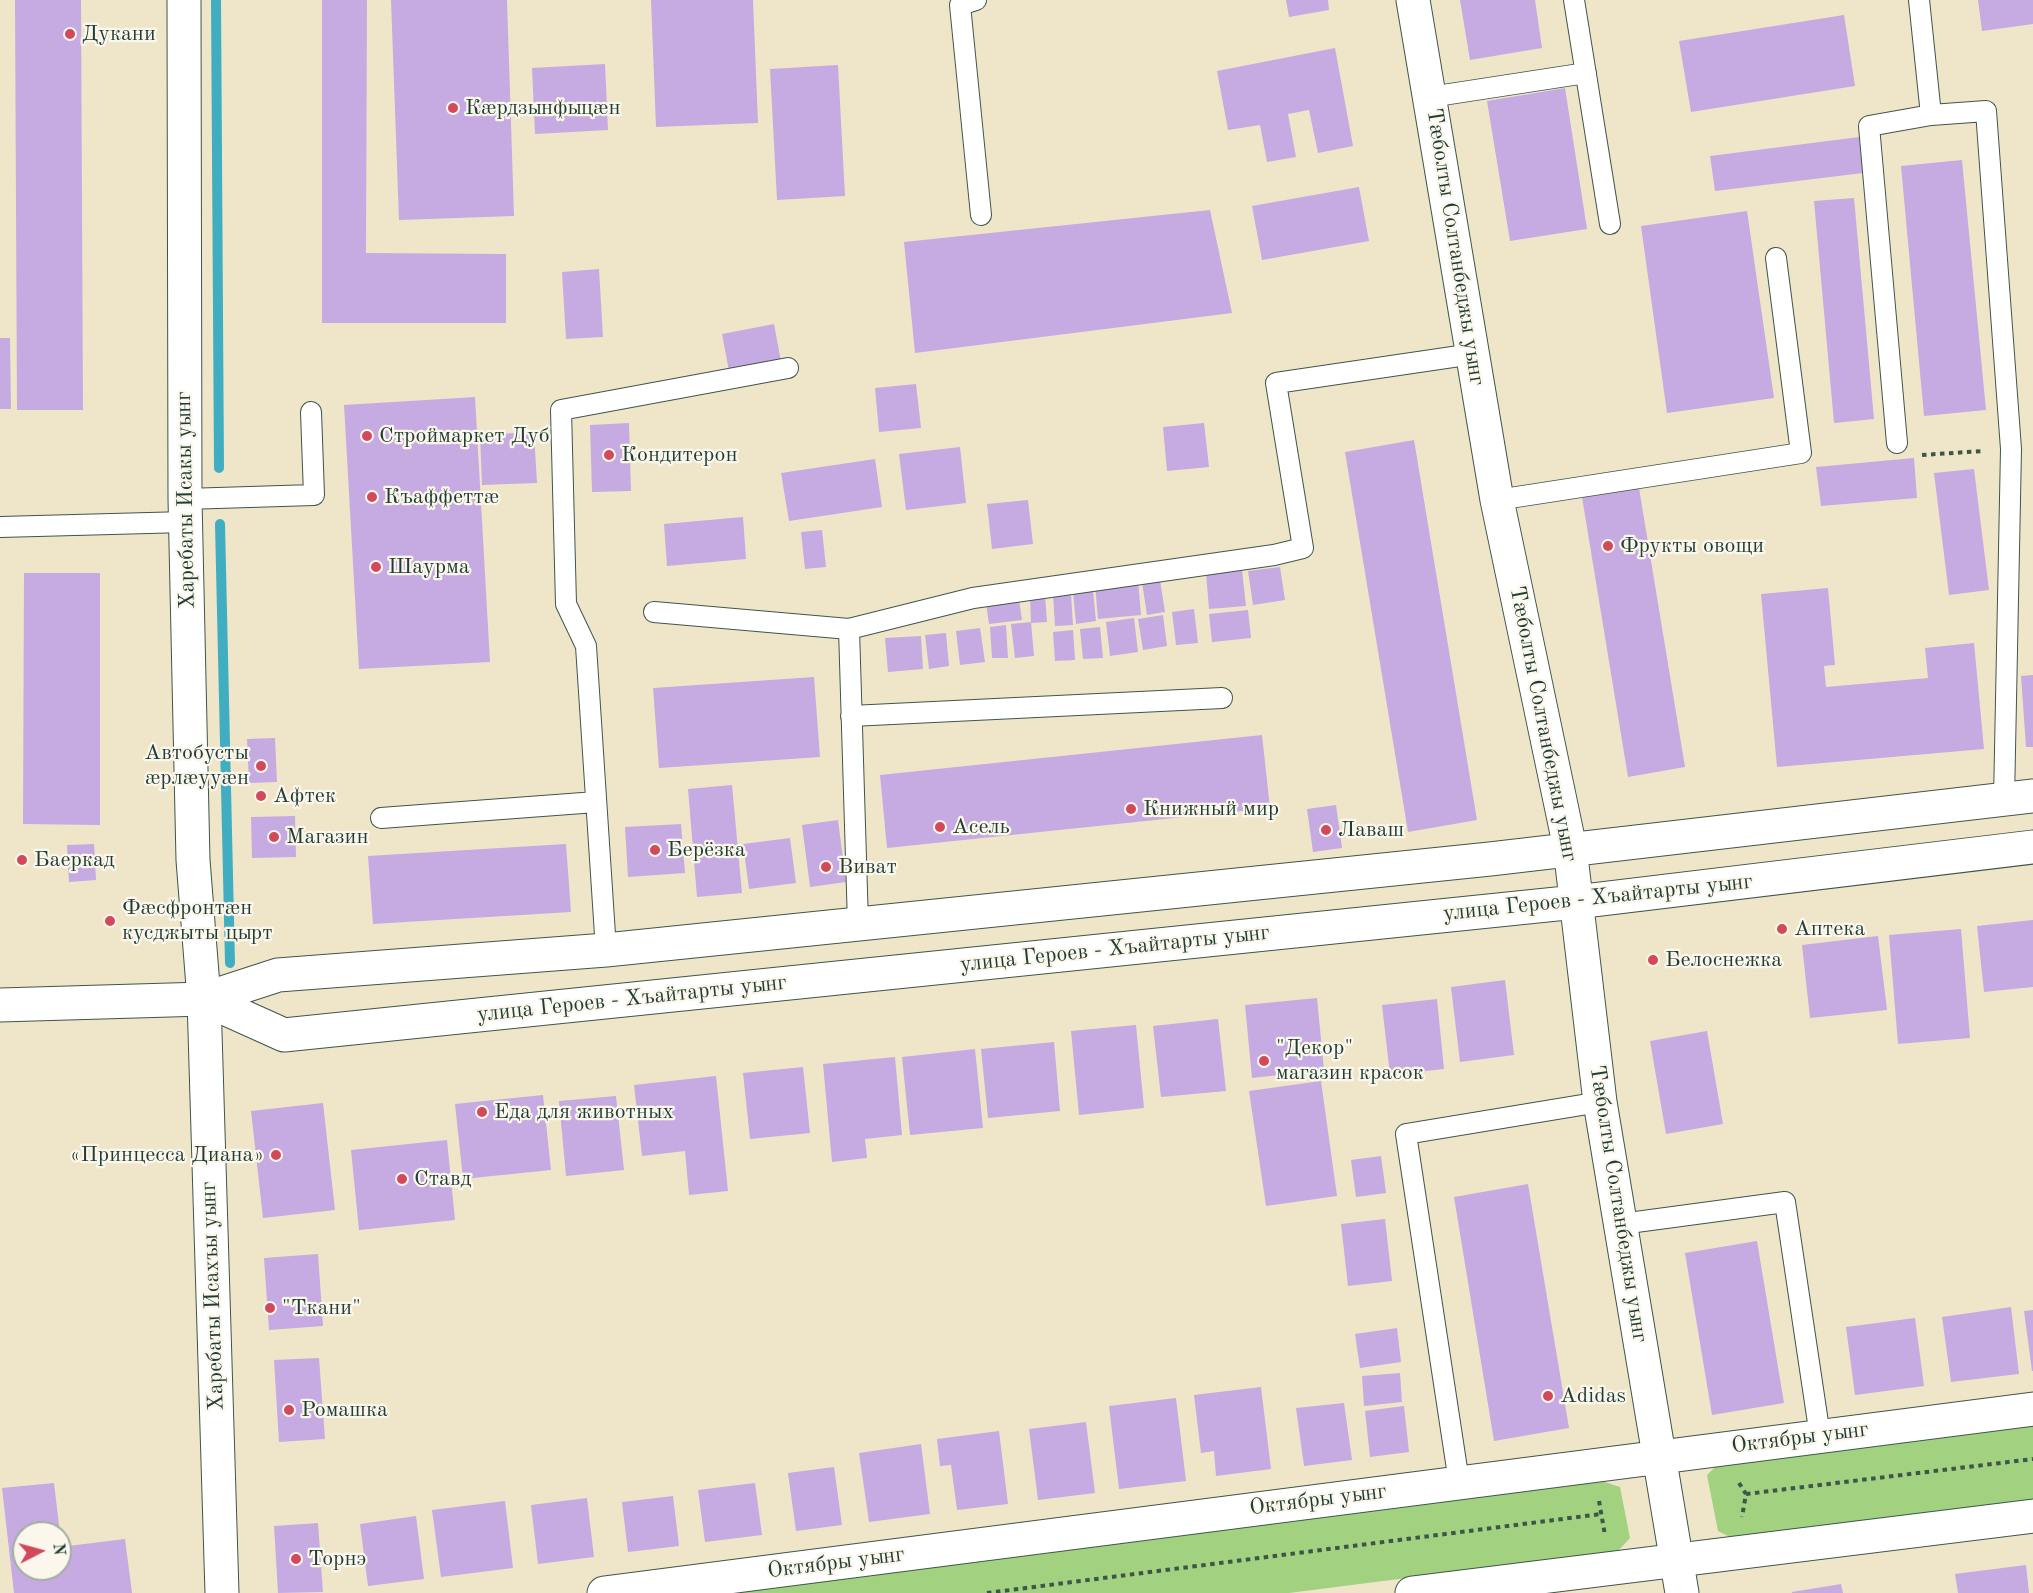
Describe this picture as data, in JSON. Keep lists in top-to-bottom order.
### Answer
{
  "streets": {
    "street": [
      "Тæболты Солтанбеджы уынг",
      "Харебаты Исакы уынг",
      "улица Героев - Хъайтарты уынг",
      "Харебаты Исахъы уынг",
      "Октябры уынг"
    ]
  },
  "crossings": [
    ["Тæболты Солтанбеджы уынг", "улица Героев - Хъайтарты уынг"],
    ["Тæболты Солтанбеджы уынг", "Октябры уынг"],
    ["Харебаты Исакы уынг", "улица Героев - Хъайтарты уынг"],
    ["Харебаты Исакы уынг", "Харебаты Исахъы уынг"],
    ["улица Героев - Хъайтарты уынг", "Харебаты Исахъы уынг"]
  ],
  "places": [
    "Дукани",
    "Кæрдзынфыцæн",
    "Строймаркет Дуб",
    "Кондитерон",
    "Къаффеттæ",
    "Фрукты овощи",
    "Шаурма",
    "Автобусты æрлæууæн",
    "Афтек",
    "Книжный мир",
    "Асель",
    "Лаваш",
    "Магазин",
    "Берёзка",
    "Баеркад",
    "Виват",
    "Фæсфронтæн кусджыты цырт",
    "Аптека",
    "Белоснежка",
    "\"Декор\" магазин красок",
    "Еда для животных",
    "«Принцесса Диана»",
    "Ставд",
    "\"Ткани\"",
    "Adidas",
    "Ромашка",
    "Торнэ"
  ],
  "north": "right"
}
